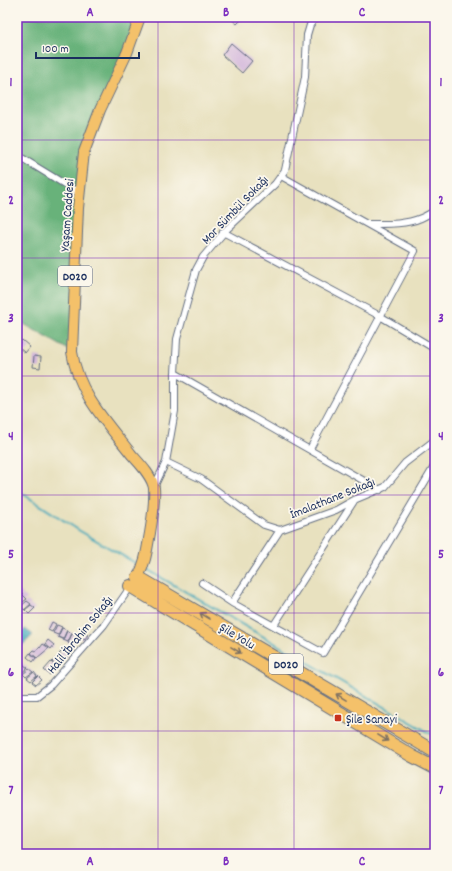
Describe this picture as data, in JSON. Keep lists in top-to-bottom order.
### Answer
{
  "streets": {
    "highway": ["D020", "Şile Yolu"],
    "main road": ["Yaşam Caddesi"],
    "street": ["Mor Sümbül Sokağı", "İmalathane Sokağı", "Halil İbrahim Sokağı"]
  },
  "crossings": [
    ["Mor Sümbül Sokağı", "Yaşam Caddesi"],
    ["Mor Sümbül Sokağı", "İmalathane Sokağı"],
    ["Halil İbrahim Sokağı", "Şile Yolu"]
  ],
  "places": {
    "transit": ["Şile Sanayi"]
  },
  "scale_bar": "100 m",
  "grid": {
    "columns": ["A", "B", "C"],
    "rows": [
      "1",
      "2",
      "3",
      "4",
      "5",
      "6",
      "7"
    ]
  }
}
